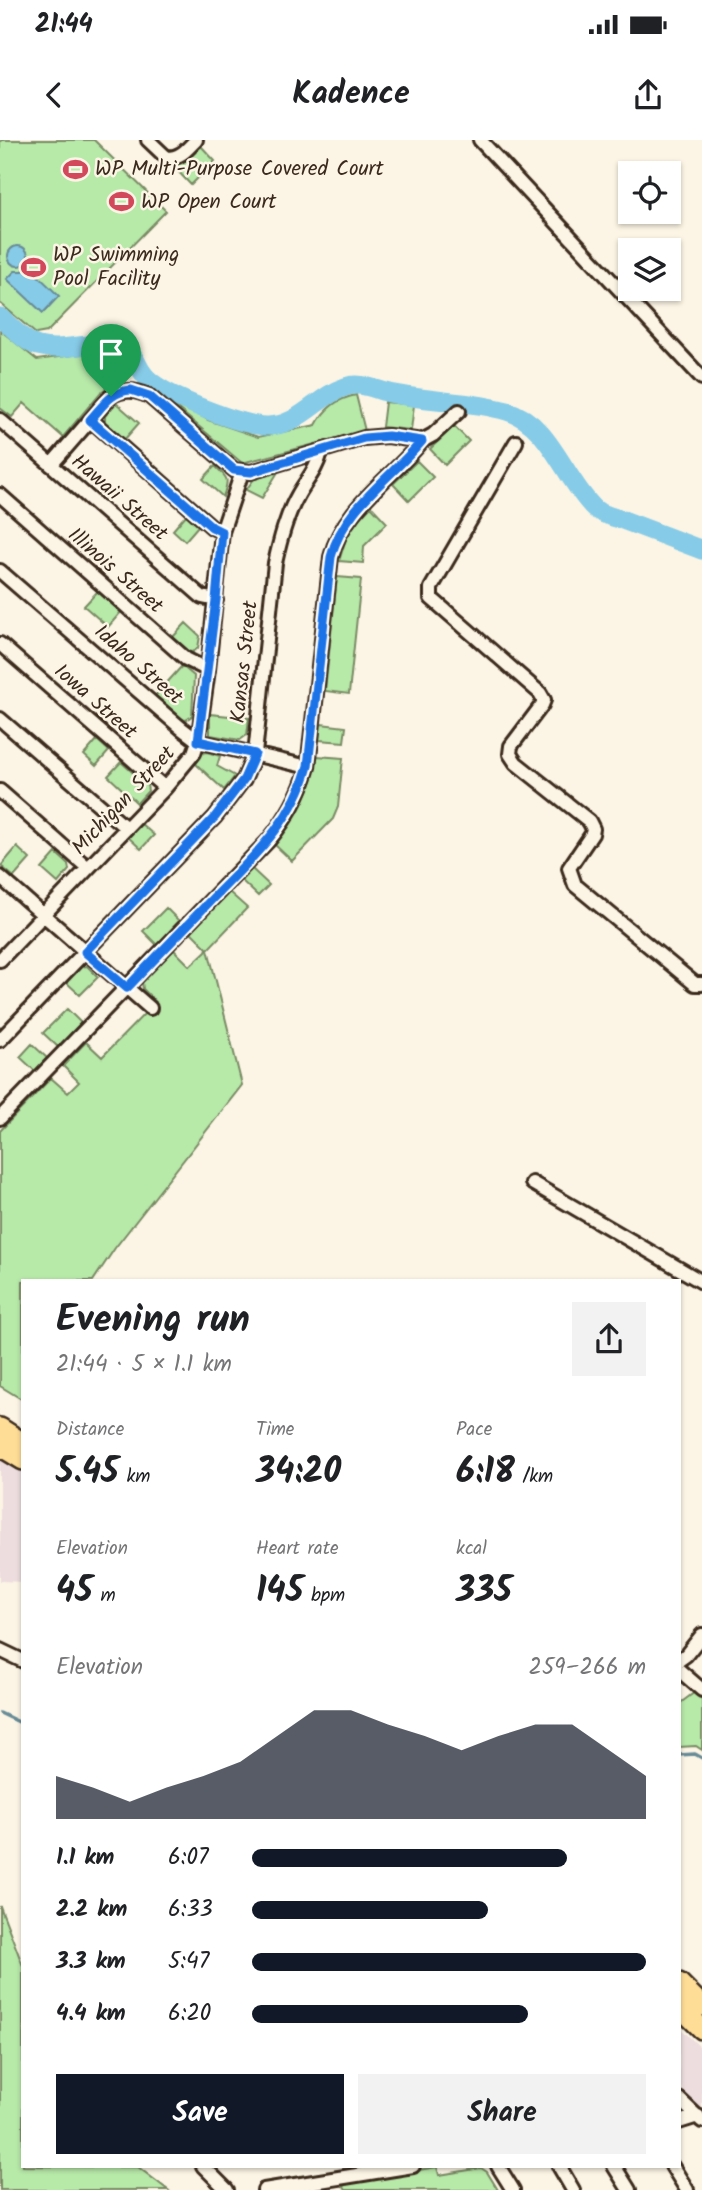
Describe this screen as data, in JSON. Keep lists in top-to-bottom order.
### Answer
{
  "streets": {
    "street": [
      "Hawaii Street",
      "Illinois Street",
      "Kansas Street",
      "Idaho Street",
      "Iowa Street",
      "Michigan Street"
    ]
  },
  "crossings": [
    ["Hawaii Street", "Michigan Street"],
    ["Illinois Street", "Michigan Street"],
    ["Kansas Street", "Idaho Street"],
    ["Idaho Street", "Michigan Street"],
    ["Iowa Street", "Michigan Street"]
  ],
  "places": {
    "sports": ["WP Multi-Purpose Covered Court", "WP Open Court", "WP Swimming Pool Facility"]
  },
  "page": {
    "status": "21:44",
    "header": "Kadence",
    "heading": ["Evening run", "21:44 · 5 × 1.1 km"],
    "stats": [
      ["Distance", "5.45 km"],
      ["Time", "34:20"],
      ["Pace", "6:18 /km"],
      ["Elevation", "45 m"],
      ["Heart rate", "145 bpm"],
      ["kcal", "335"]
    ],
    "chart": ["Elevation", "259–266 m"],
    "list": [
      {
        "name": "1.1 km",
        "note": "6:07"
      },
      {
        "name": "2.2 km",
        "note": "6:33"
      },
      {
        "name": "3.3 km",
        "note": "5:47"
      },
      {
        "name": "4.4 km",
        "note": "6:20"
      }
    ],
    "buttons": ["Save", "Share"]
  }
}
